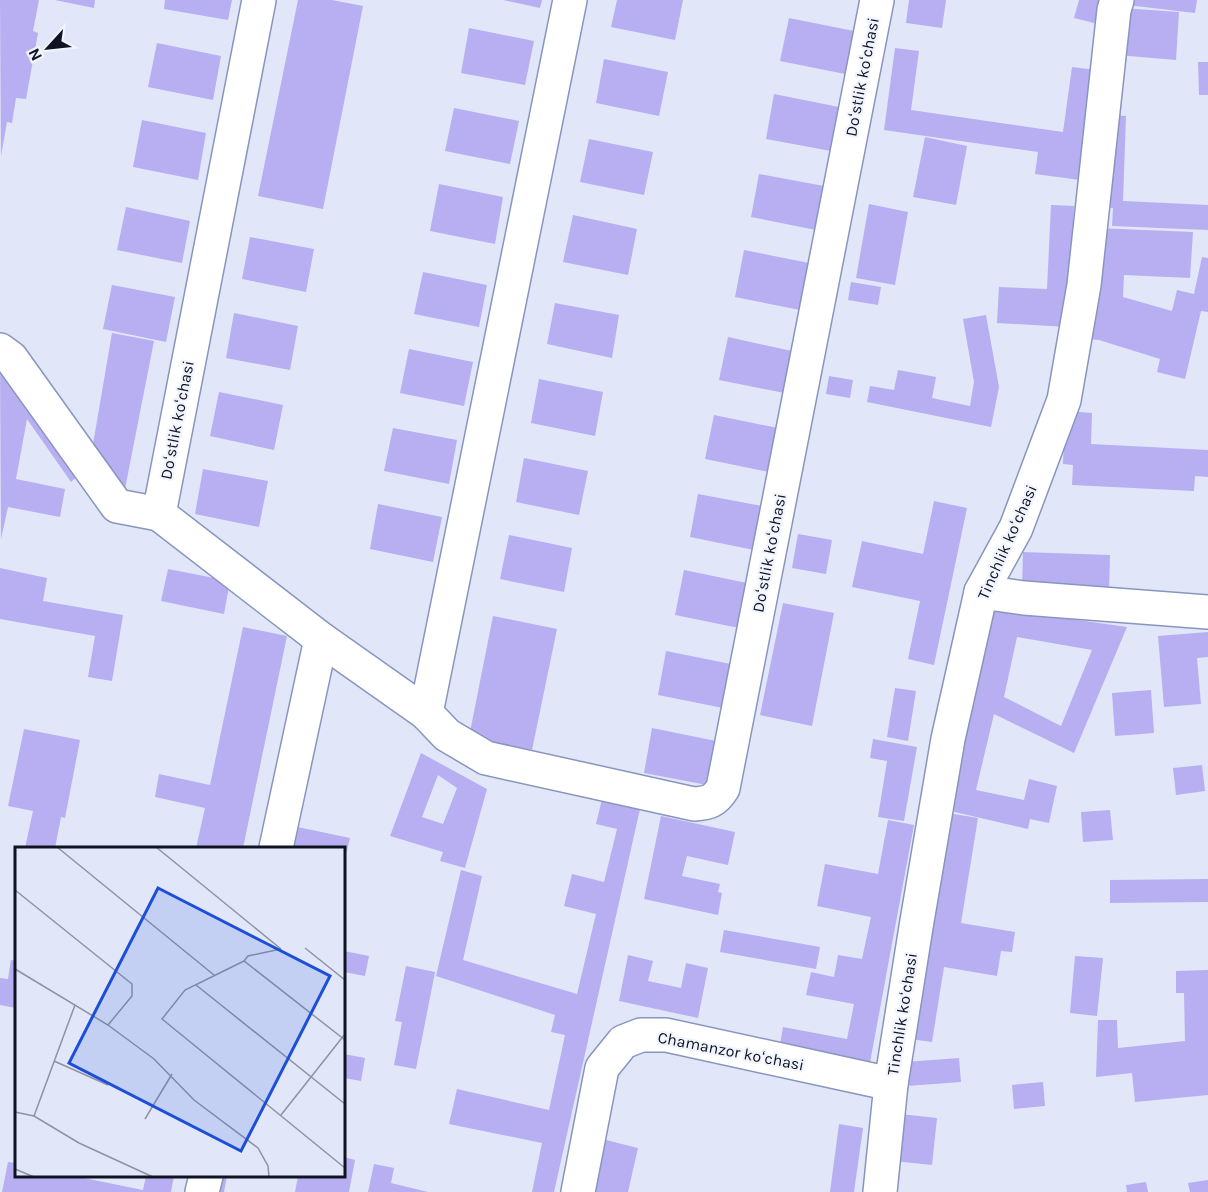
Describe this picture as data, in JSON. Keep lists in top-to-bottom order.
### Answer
{
  "streets": {
    "street": ["Doʻstlik koʻchasi", "Tinchlik koʻchasi", "Chamanzor koʻchasi"]
  },
  "crossings": [
    ["Tinchlik koʻchasi", "Chamanzor koʻchasi"]
  ],
  "north": "bottom left"
}
